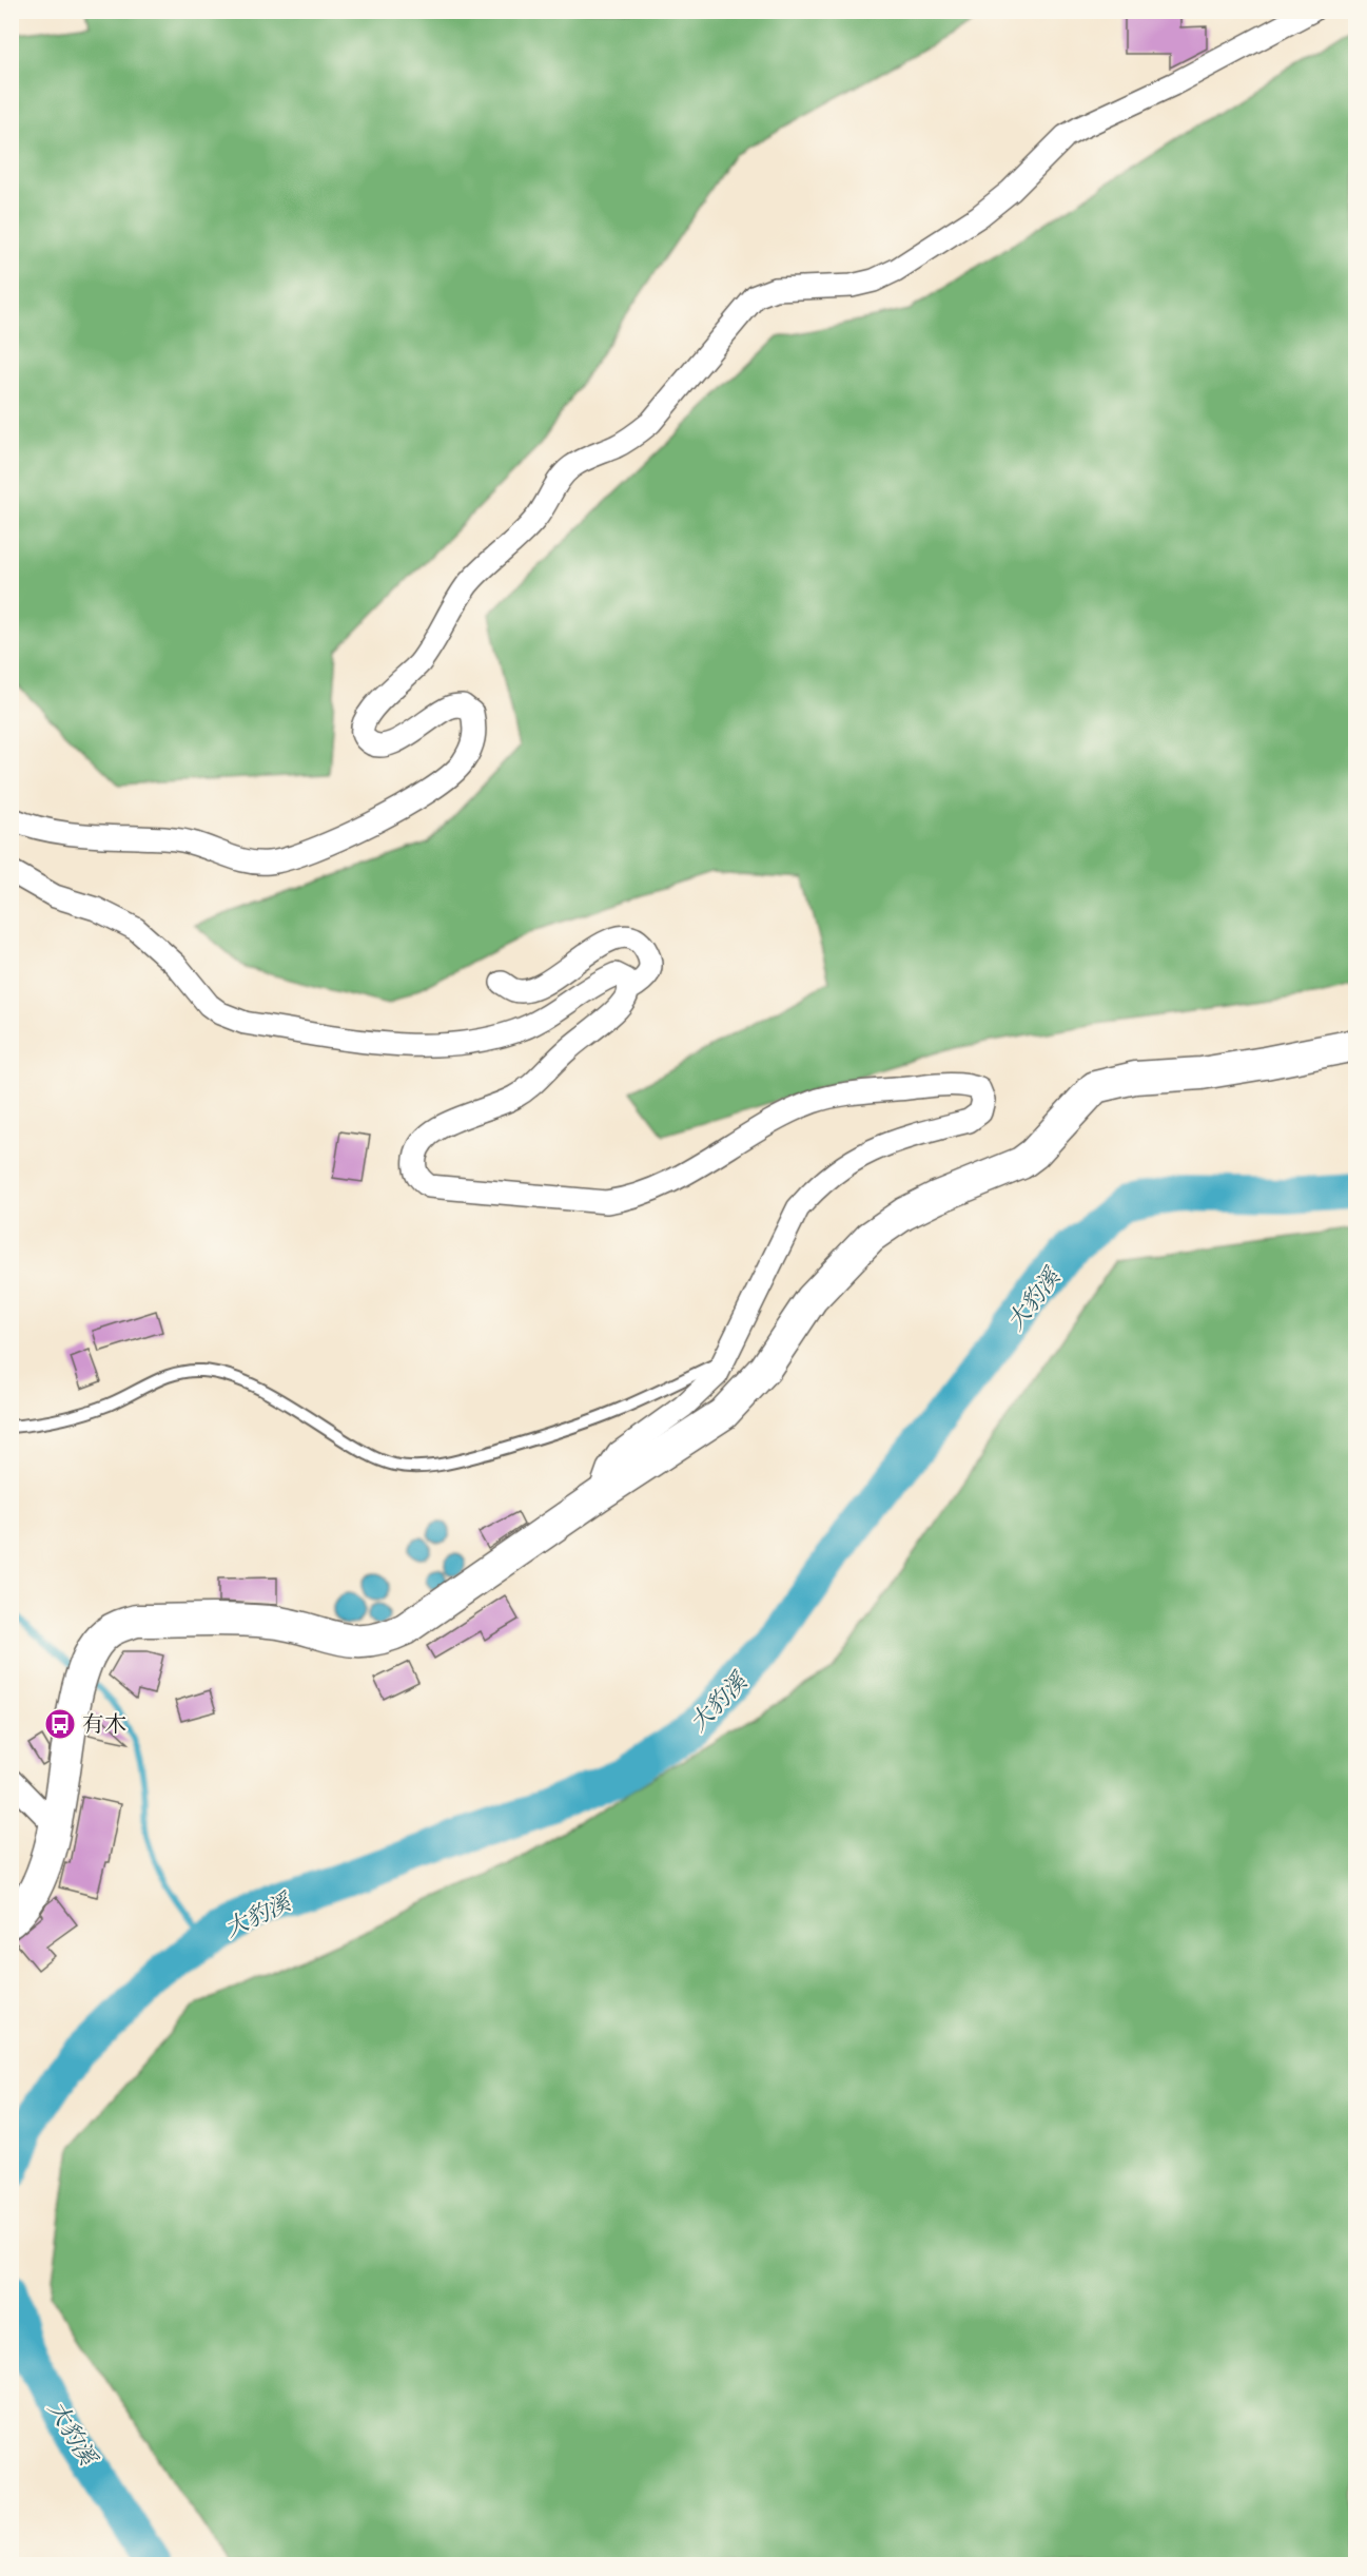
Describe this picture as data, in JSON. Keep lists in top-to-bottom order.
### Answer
{
  "water": ["大豹溪"],
  "places": {
    "bus stop": ["有木"]
  }
}
